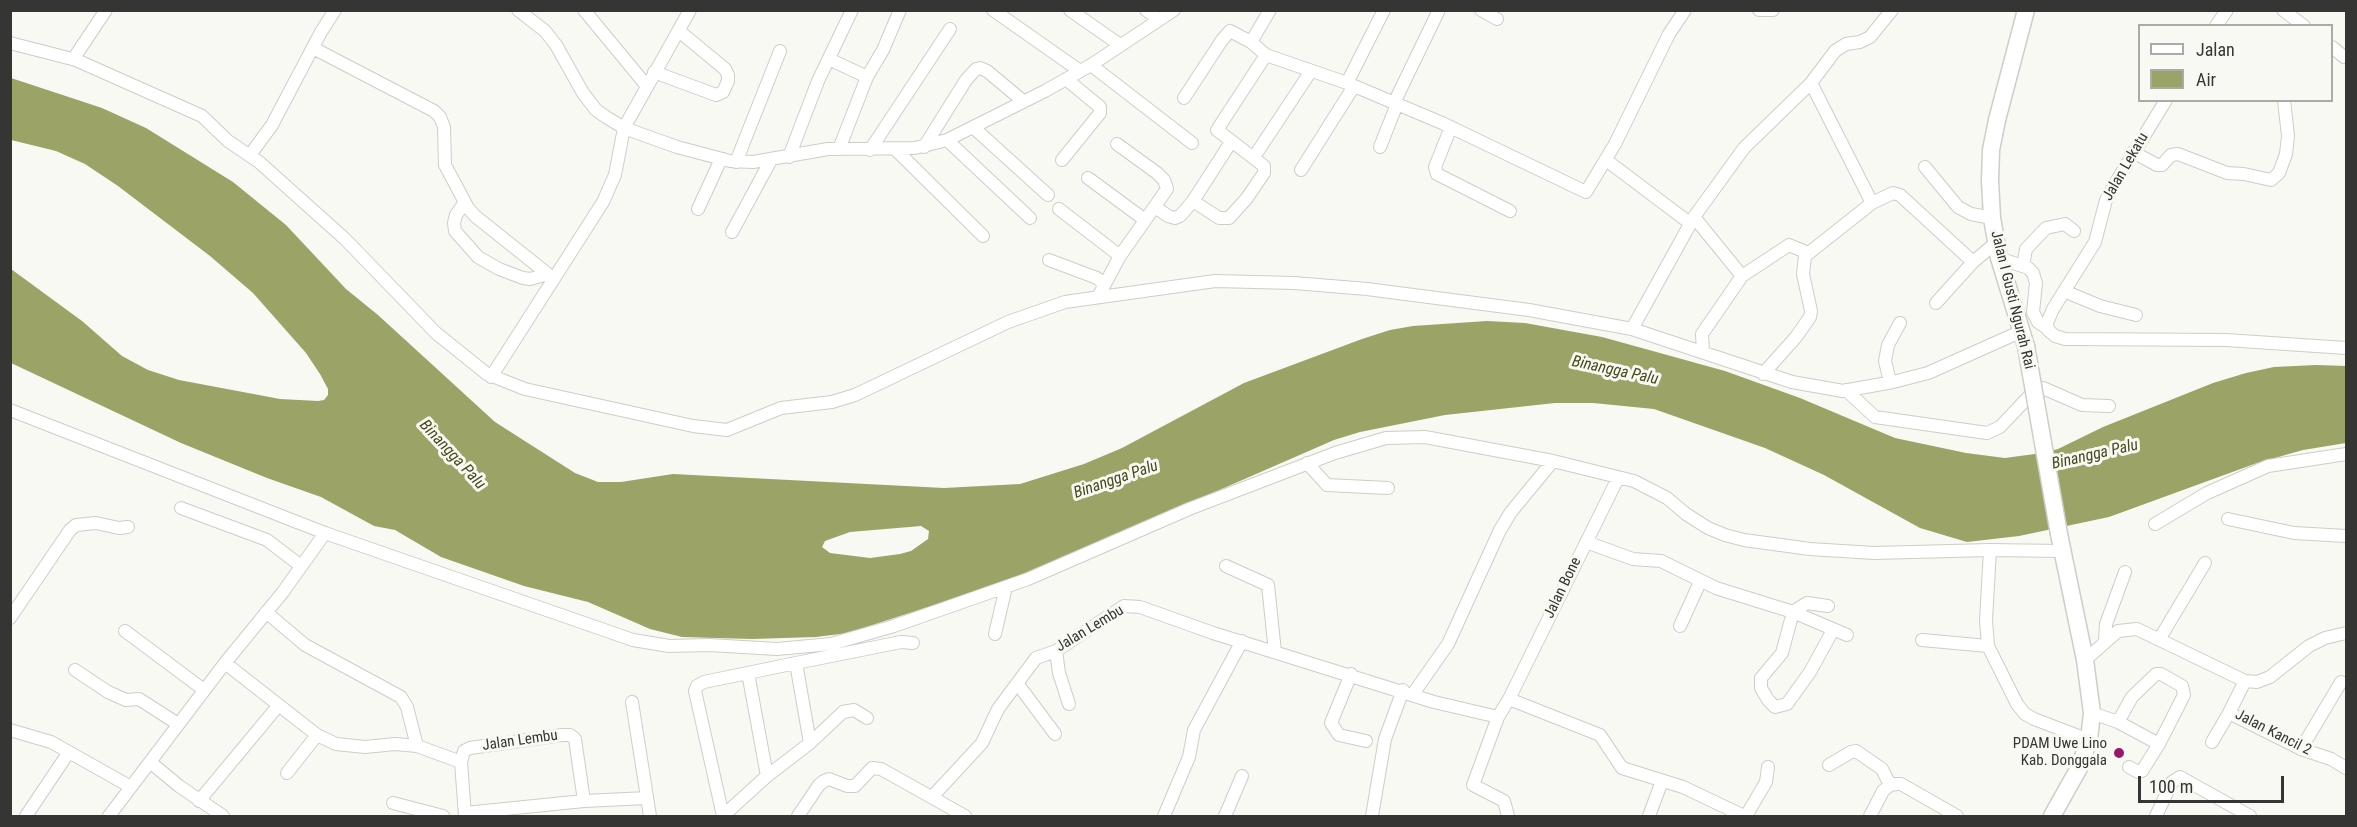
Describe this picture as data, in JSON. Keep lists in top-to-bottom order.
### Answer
{
  "streets": {
    "main road": ["Jalan I Gusti Ngurah Rai"],
    "street": [
      "Jalan Lekatu",
      "Jalan Bone",
      "Jalan Lembu",
      "Jalan Kancil 2"
    ]
  },
  "water": ["Binangga Palu"],
  "places": ["PDAM Uwe Lino Kab. Donggala"],
  "legend": ["Jalan", "Air"],
  "scale_bar": "100 m"
}
